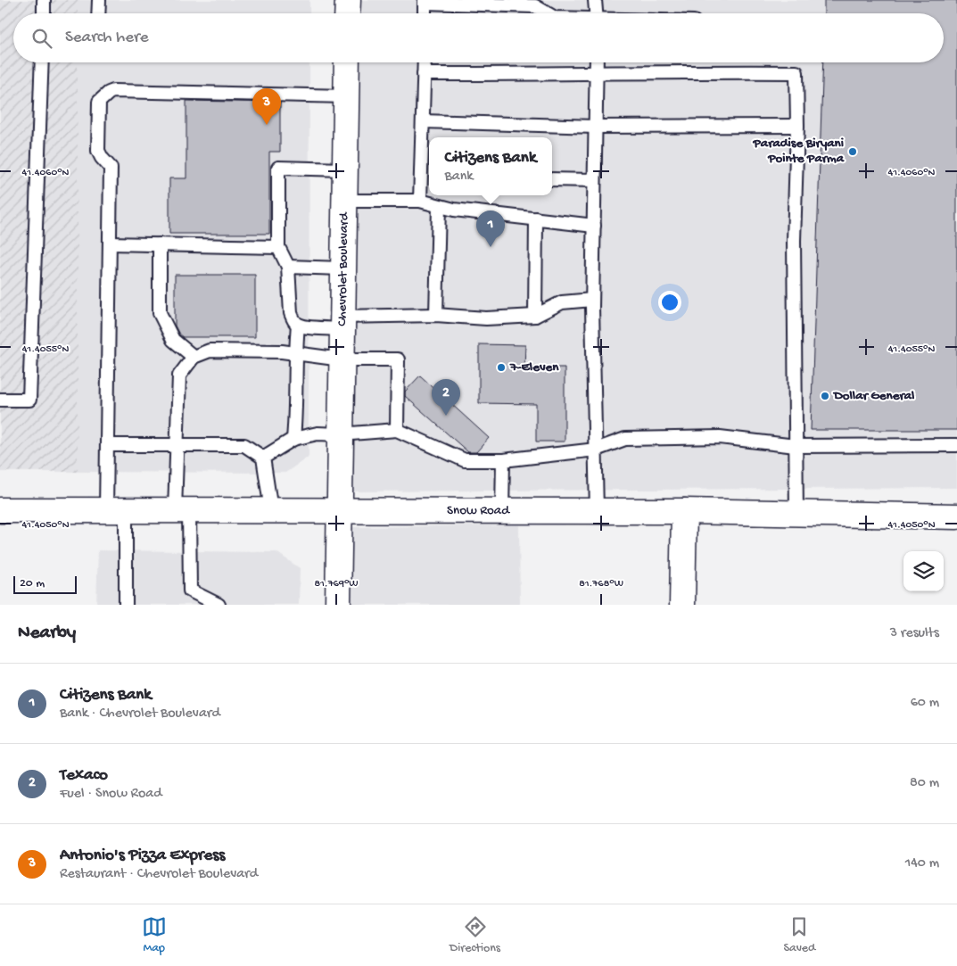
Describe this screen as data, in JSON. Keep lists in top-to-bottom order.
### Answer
{
  "streets": {
    "main road": ["Chevrolet Boulevard", "Snow Road"]
  },
  "crossings": [
    ["Chevrolet Boulevard", "Snow Road"]
  ],
  "places": ["Paradise Biryani Pointe Parma", "7-Eleven", "Dollar General"],
  "scale_bar": "20 m",
  "page": {
    "search": "Search here",
    "pins": ["3", "1", "2"],
    "popup": ["Citizens Bank", "Bank"],
    "scale": "20 m",
    "heading": ["Nearby", "3 results"],
    "list": [
      {
        "mark": "1",
        "name": "Citizens Bank",
        "note": "Bank · Chevrolet Boulevard",
        "value": "60 m"
      },
      {
        "mark": "2",
        "name": "Texaco",
        "note": "Fuel · Snow Road",
        "value": "80 m"
      },
      {
        "mark": "3",
        "name": "Antonio's Pizza Express",
        "note": "Restaurant · Chevrolet Boulevard",
        "value": "140 m"
      }
    ],
    "nav": ["Map", "Directions", "Saved"]
  },
  "coordinates": [
    "41.4060°N",
    "41.4055°N",
    "41.4050°N",
    "81.769°W",
    "81.768°W"
  ]
}
